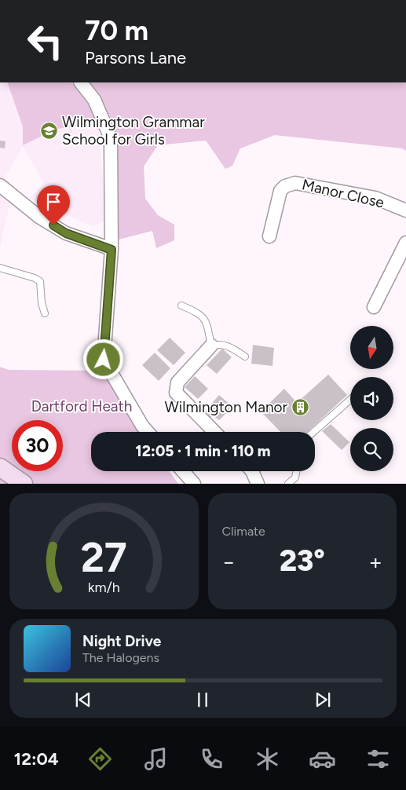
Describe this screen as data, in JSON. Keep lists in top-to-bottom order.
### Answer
{
  "streets": {
    "street": ["Manor Close"]
  },
  "parks": ["Dartford Heath"],
  "places": {
    "school or university": ["Wilmington Grammar School for Girls"],
    "building": ["Wilmington Manor"]
  },
  "north": "bottom",
  "page": {
    "turn": ["70 m", "Parsons Lane"],
    "limit": "30",
    "trip": "12:05 · 1 min · 110 m",
    "tile": "Climate",
    "heat": ["−", "23°", "+"],
    "song": ["Night Drive", "The Halogens"],
    "tabs": "12:04",
    "gauge": ["27", "km/h"]
  }
}
